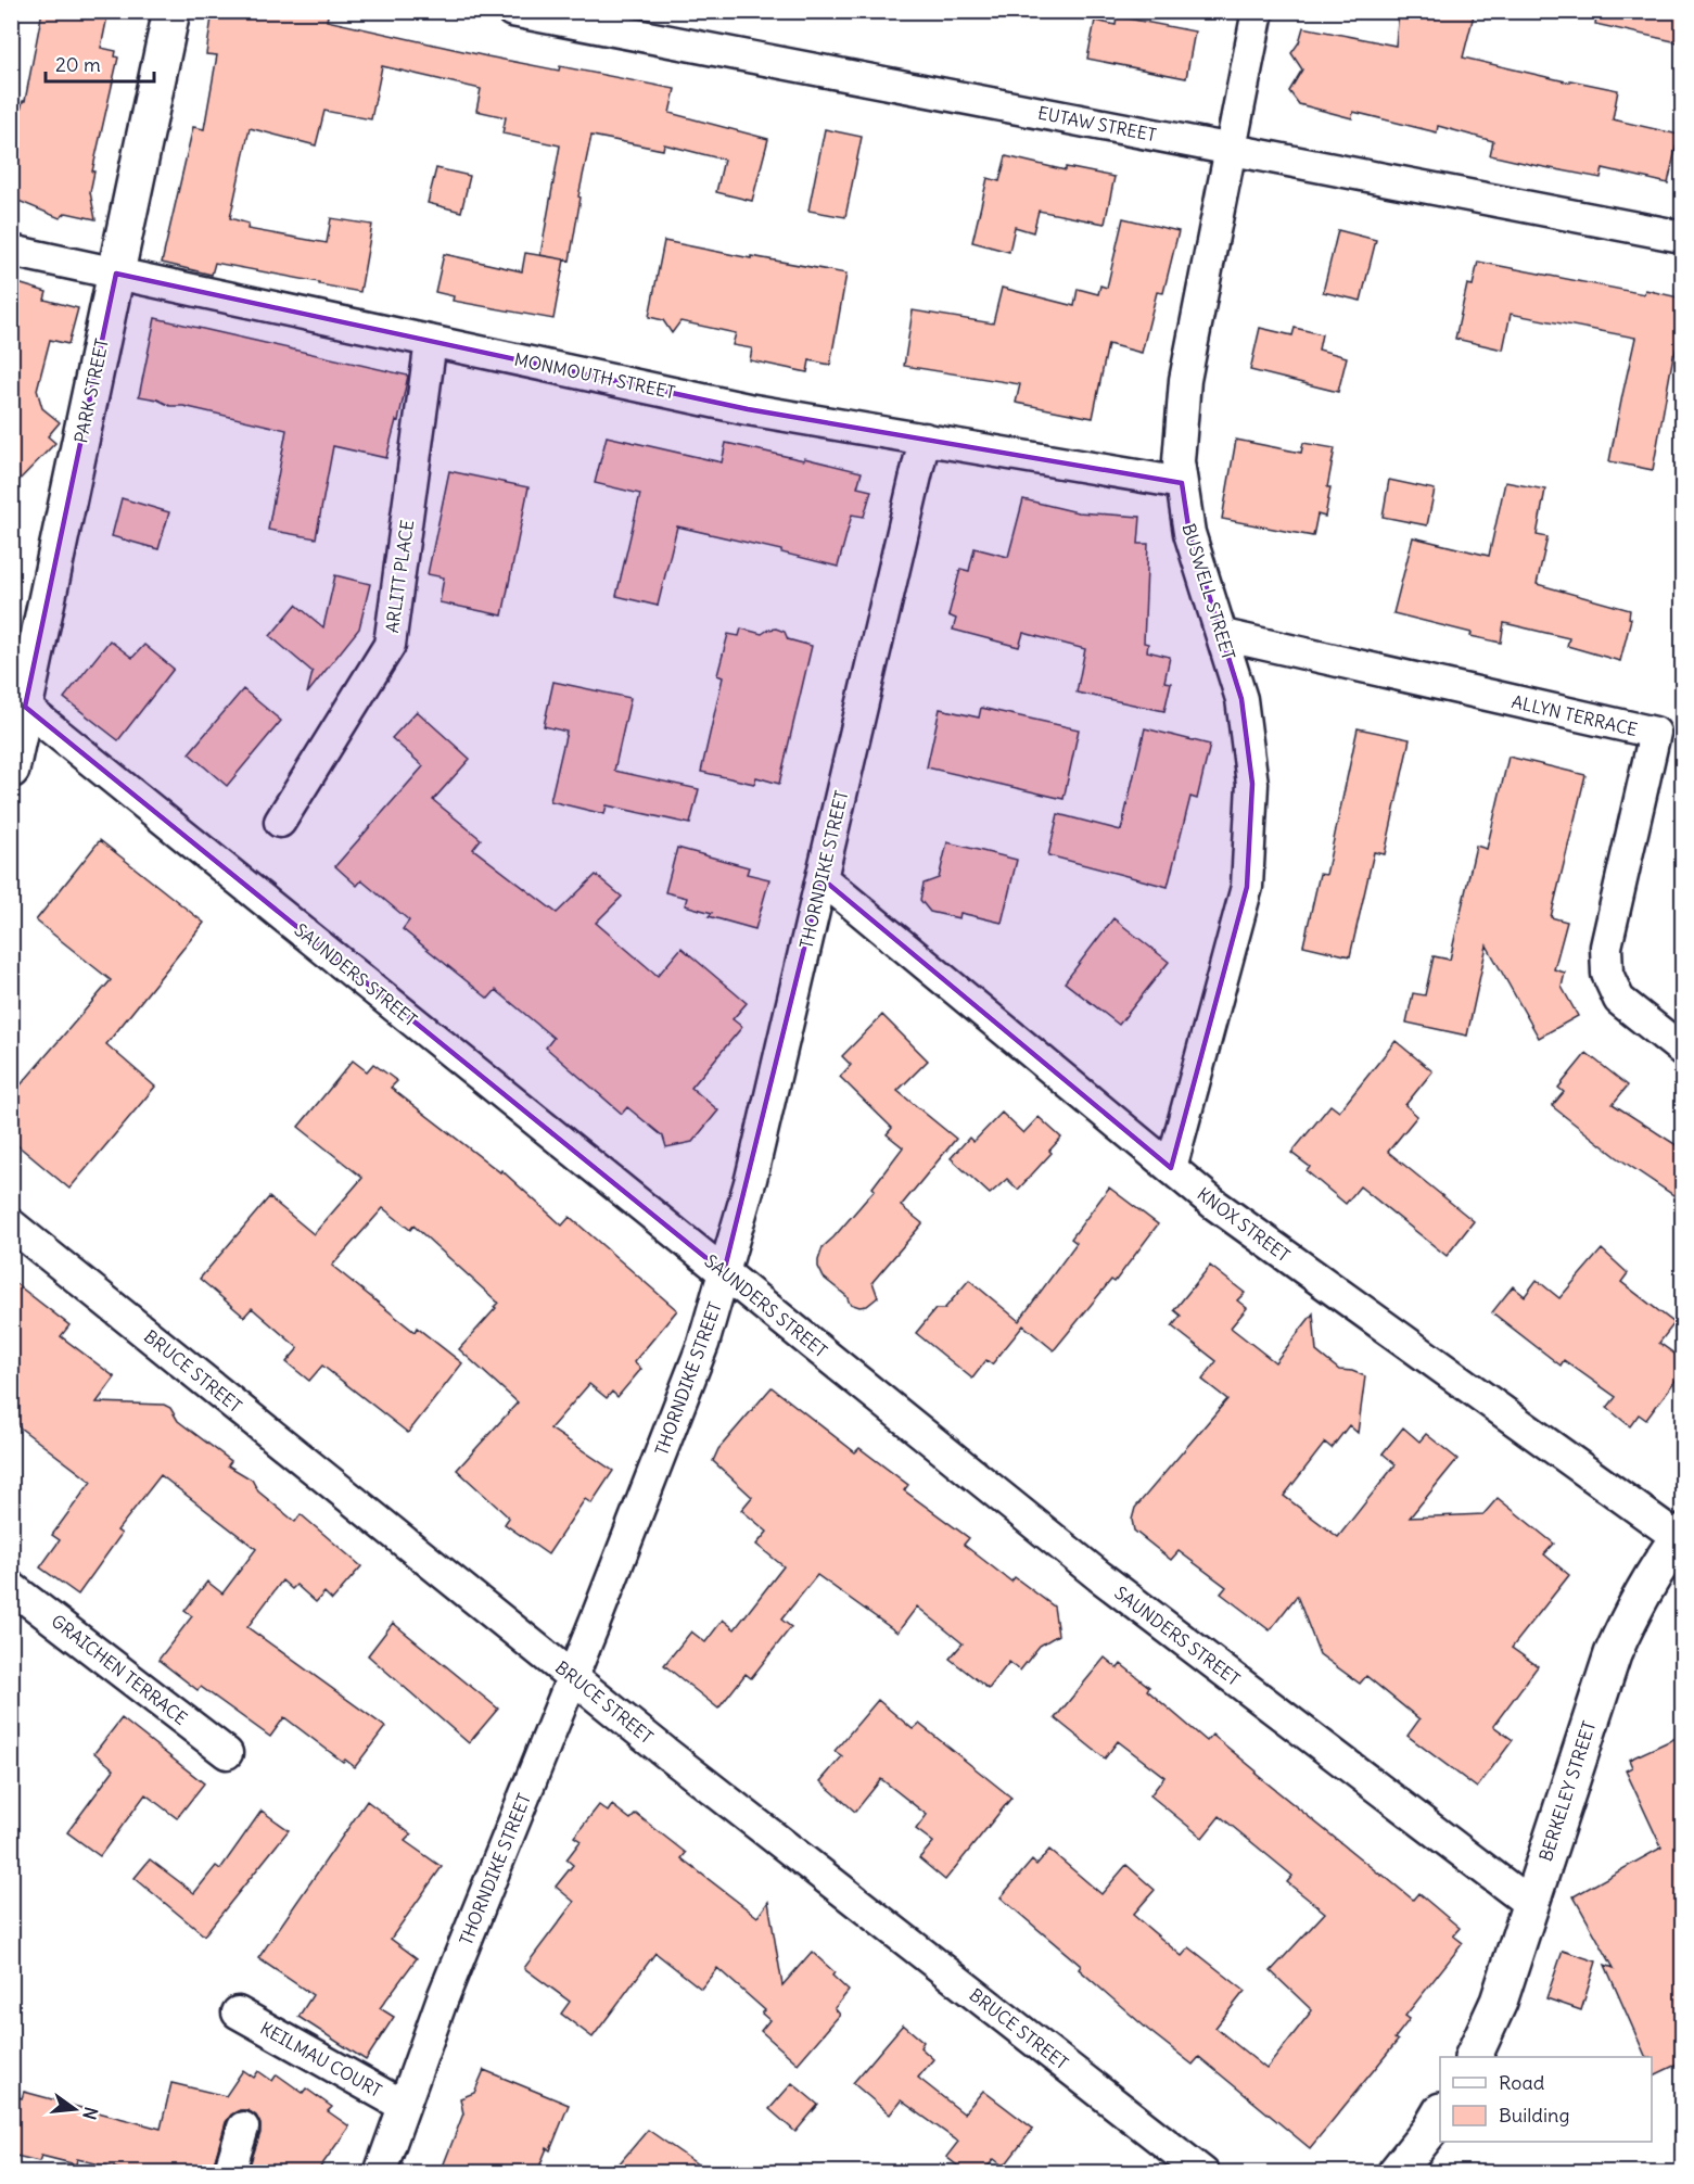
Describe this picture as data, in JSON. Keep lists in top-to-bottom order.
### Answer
{
  "streets": {
    "main road": ["PARK STREET", "BERKELEY STREET"],
    "street": [
      "EUTAW STREET",
      "MONMOUTH STREET",
      "ARLITT PLACE",
      "BUSWELL STREET",
      "ALLYN TERRACE",
      "THORNDIKE STREET",
      "SAUNDERS STREET",
      "KNOX STREET",
      "BRUCE STREET",
      "GRAICHEN TERRACE",
      "KEILMAU COURT"
    ]
  },
  "crossings": [
    ["EUTAW STREET", "BUSWELL STREET"],
    ["MONMOUTH STREET", "PARK STREET"],
    ["MONMOUTH STREET", "ARLITT PLACE"],
    ["MONMOUTH STREET", "BUSWELL STREET"],
    ["MONMOUTH STREET", "THORNDIKE STREET"],
    ["PARK STREET", "SAUNDERS STREET"],
    ["BUSWELL STREET", "ALLYN TERRACE"],
    ["BUSWELL STREET", "KNOX STREET"],
    ["THORNDIKE STREET", "SAUNDERS STREET"],
    ["THORNDIKE STREET", "KNOX STREET"],
    ["THORNDIKE STREET", "BRUCE STREET"],
    ["THORNDIKE STREET", "KEILMAU COURT"],
    ["SAUNDERS STREET", "BERKELEY STREET"],
    ["KNOX STREET", "BERKELEY STREET"]
  ],
  "legend": ["Road", "Building"],
  "scale_bar": "20 m",
  "north": "right"
}
